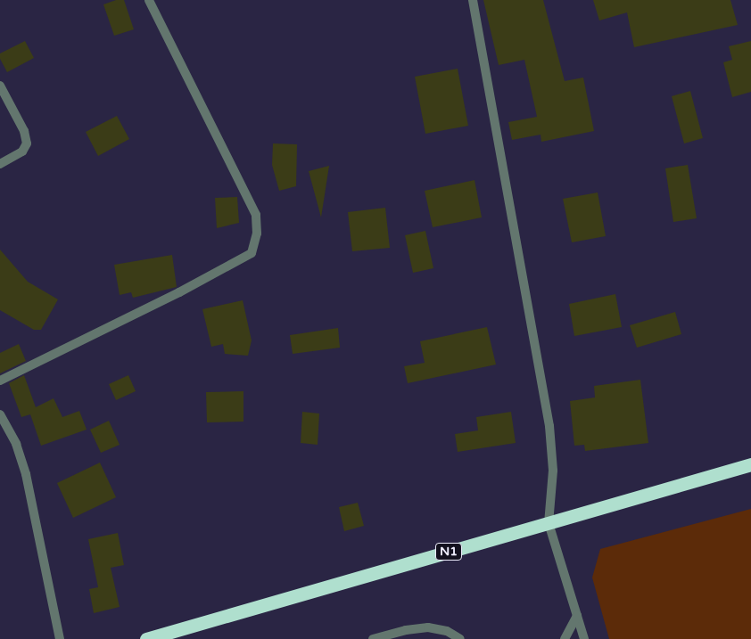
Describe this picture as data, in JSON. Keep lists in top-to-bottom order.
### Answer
{
  "streets": {
    "highway": ["N1"]
  }
}
